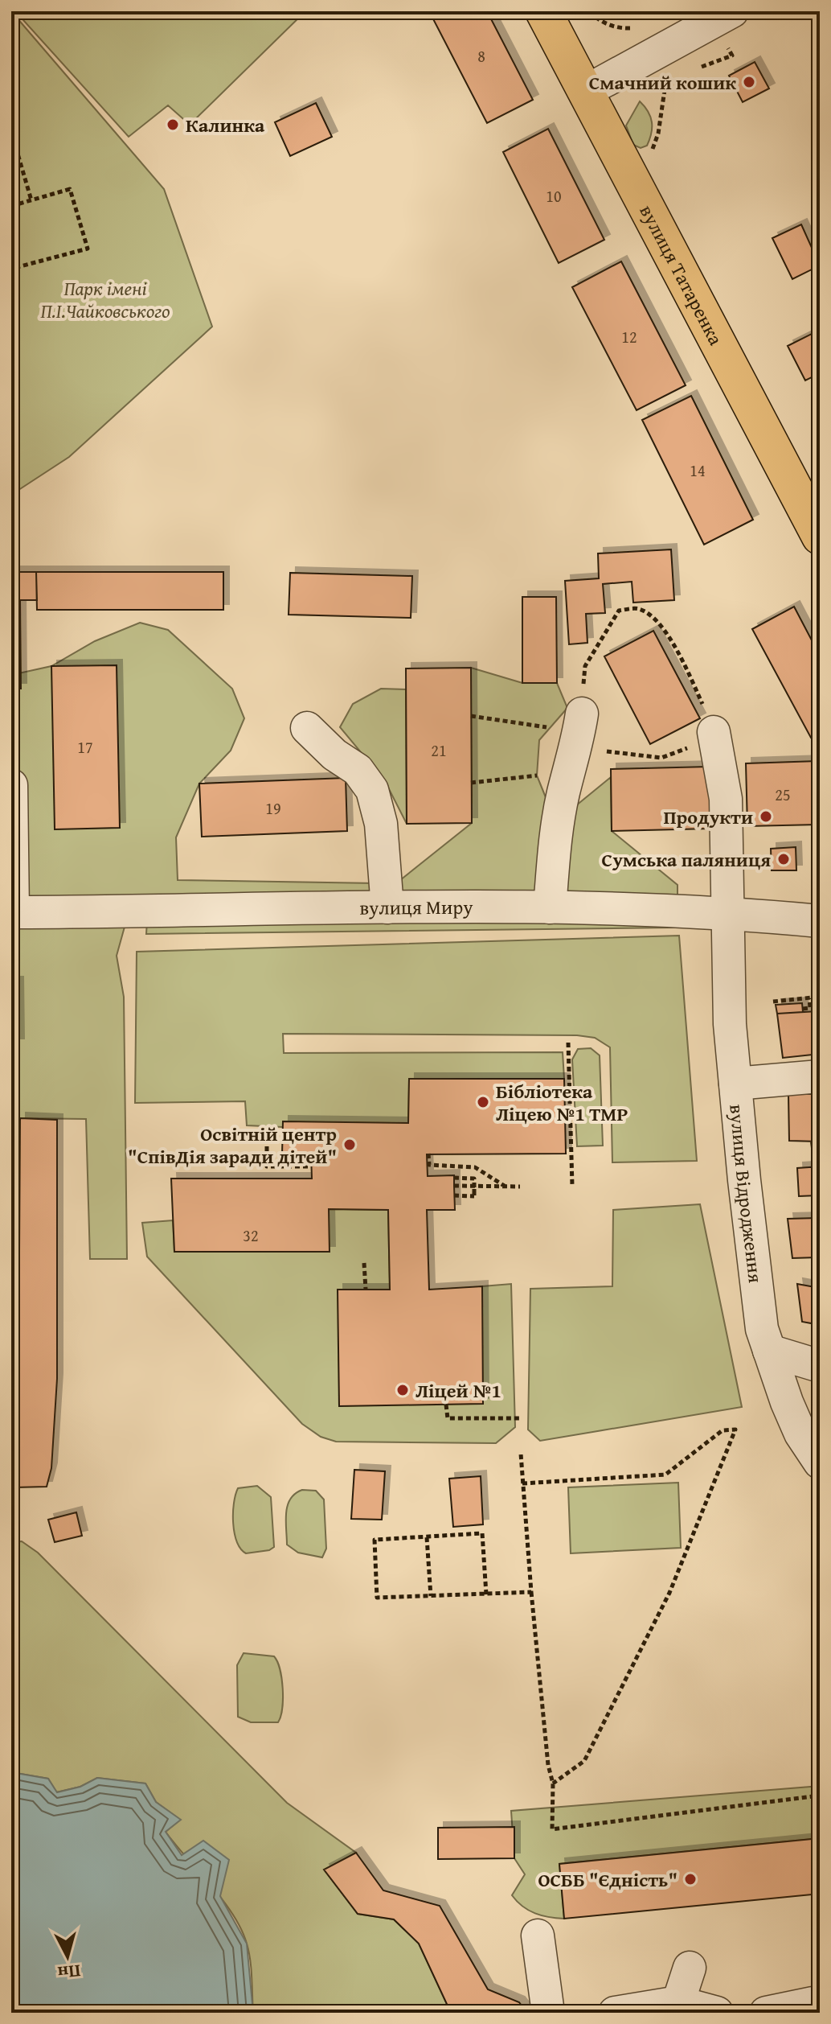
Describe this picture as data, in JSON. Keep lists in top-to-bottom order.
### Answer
{
  "streets": {
    "main road": ["вулиця Татаренка"],
    "street": ["вулиця Миру", "вулиця Відродження"]
  },
  "crossings": [
    ["вулиця Миру", "вулиця Відродження"]
  ],
  "parks": ["Парк імені П.І.Чайковського"],
  "places": [
    "Смачний кошик",
    "Калинка",
    "Продукти",
    "Сумська паляниця",
    "Бібліотека Ліцею №1 ТМР",
    "Освітній центр \"СпівДія заради дітей\"",
    "Ліцей №1",
    "ОСББ \"Єдність\""
  ],
  "house_numbers": [
    "8",
    "10",
    "12",
    "14",
    "17",
    "21",
    "25",
    "19",
    "32"
  ],
  "north": "bottom"
}
